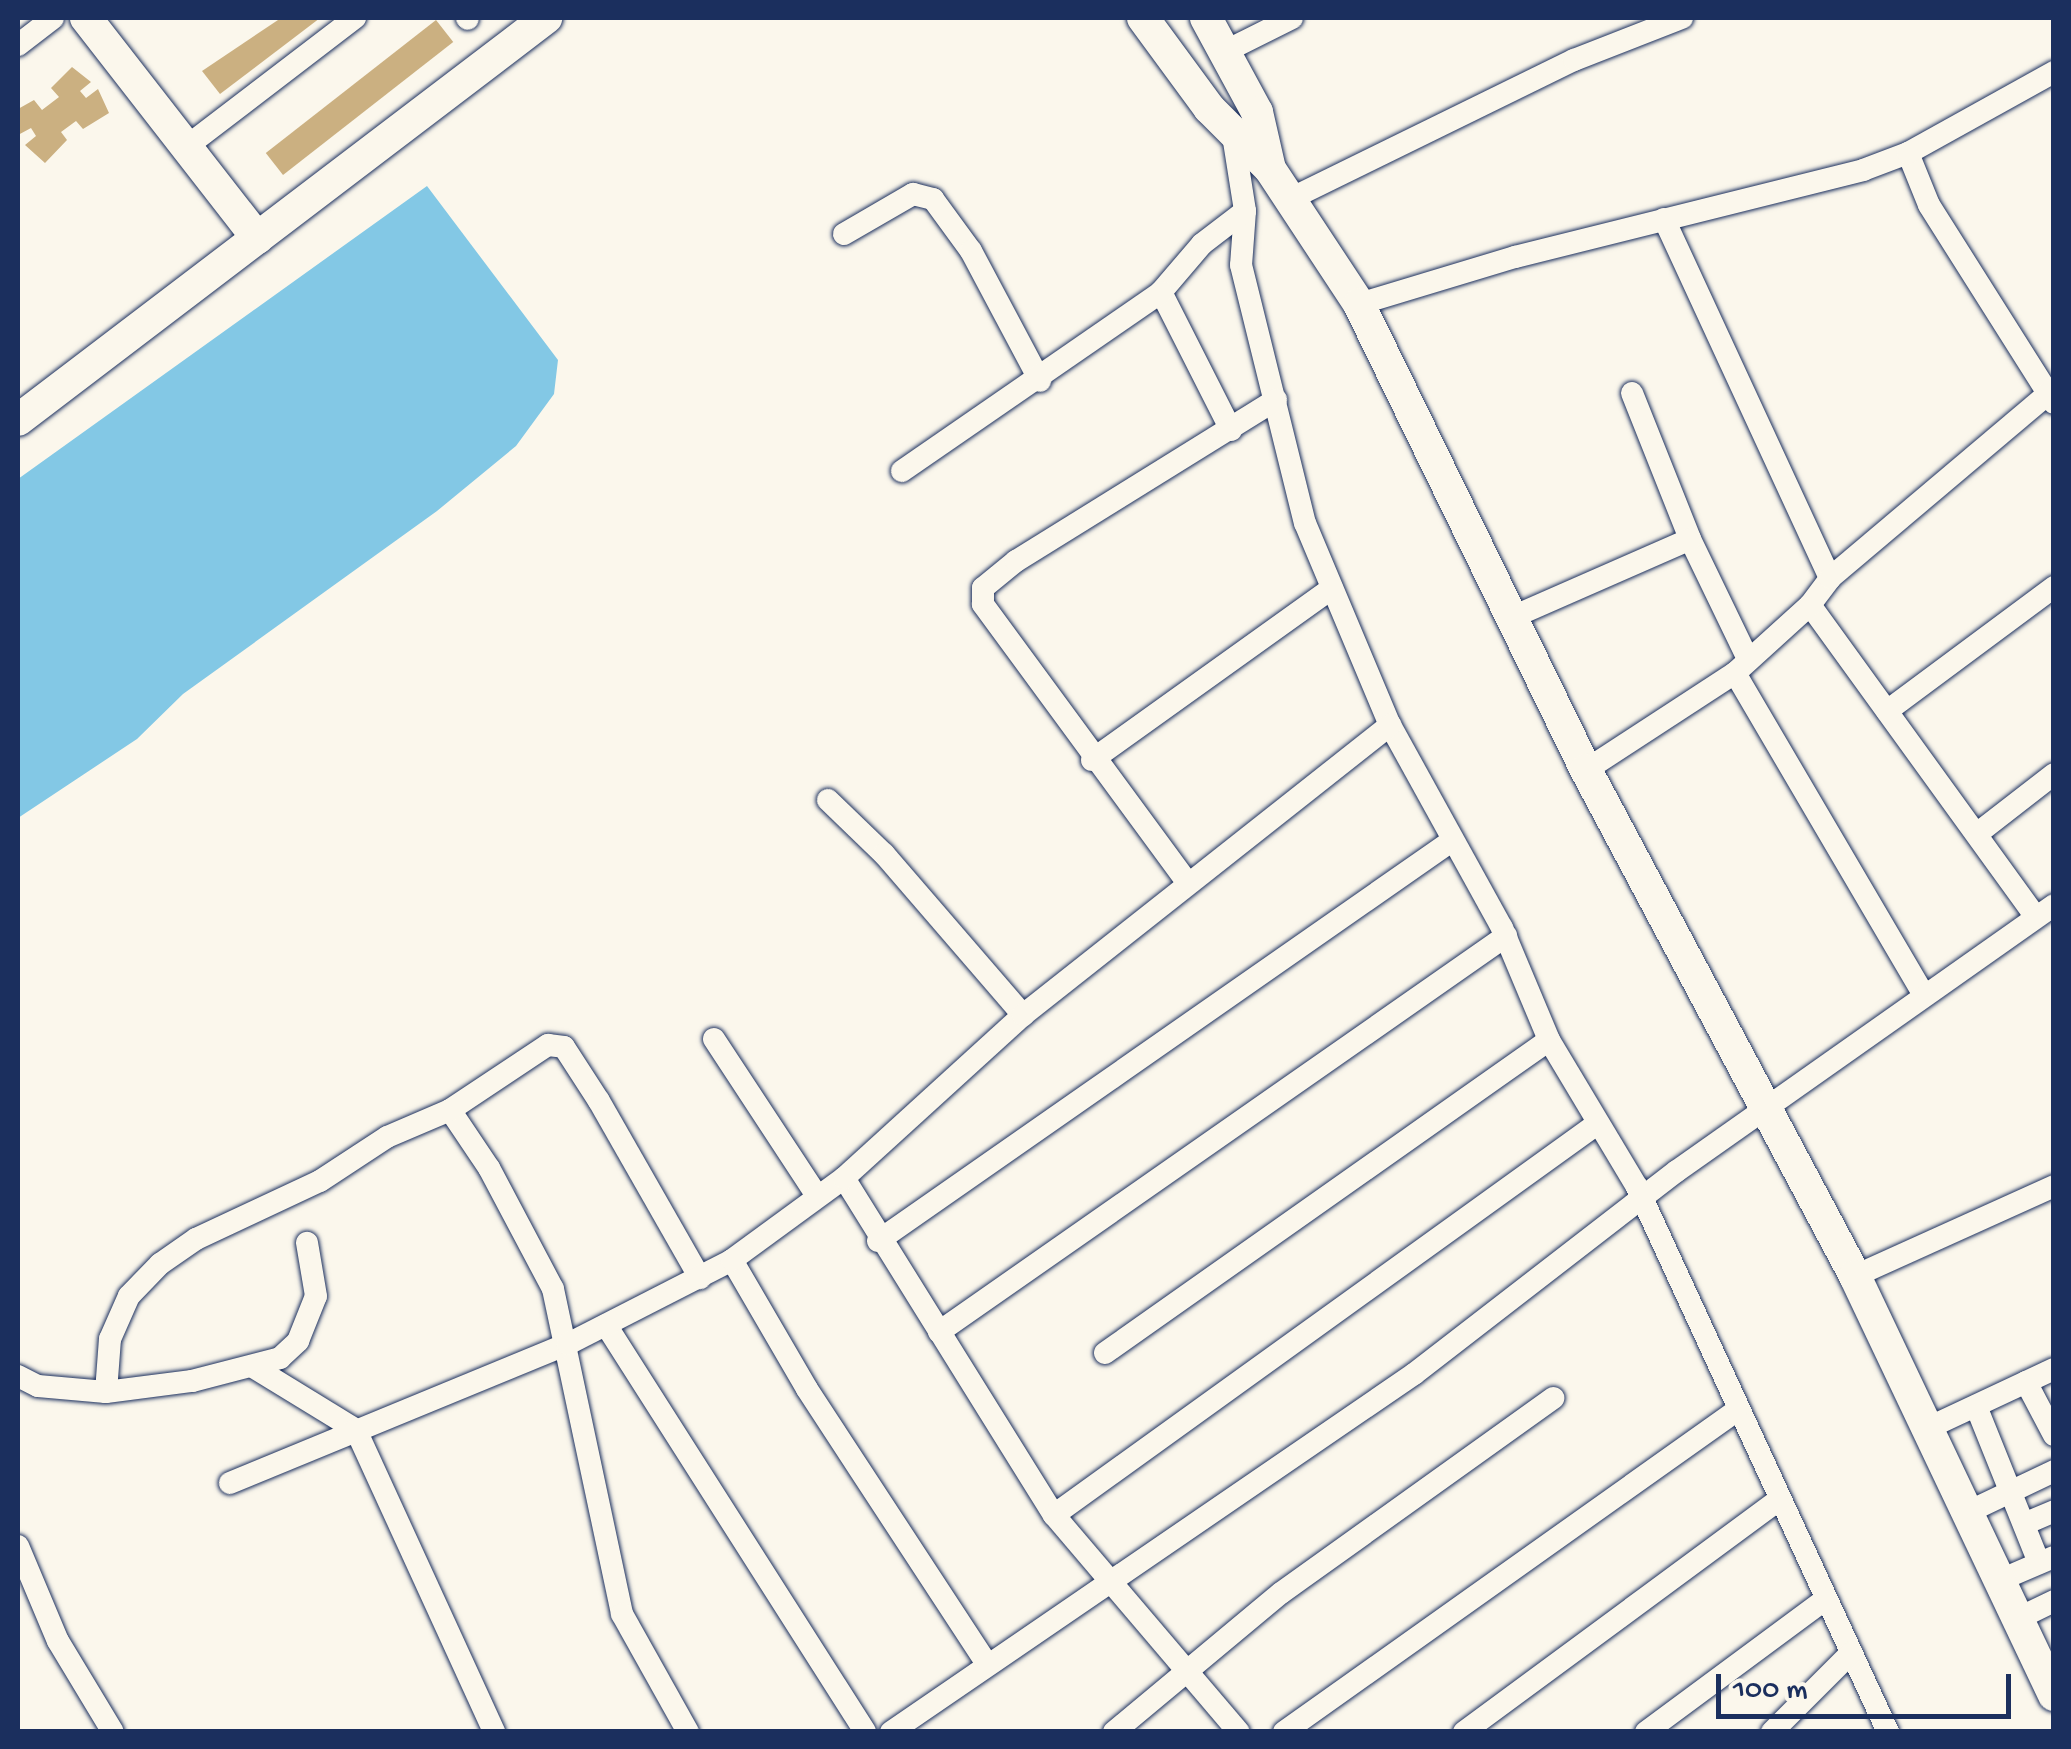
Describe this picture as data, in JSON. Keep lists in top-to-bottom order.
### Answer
{
  "scale_bar": "100 m"
}
